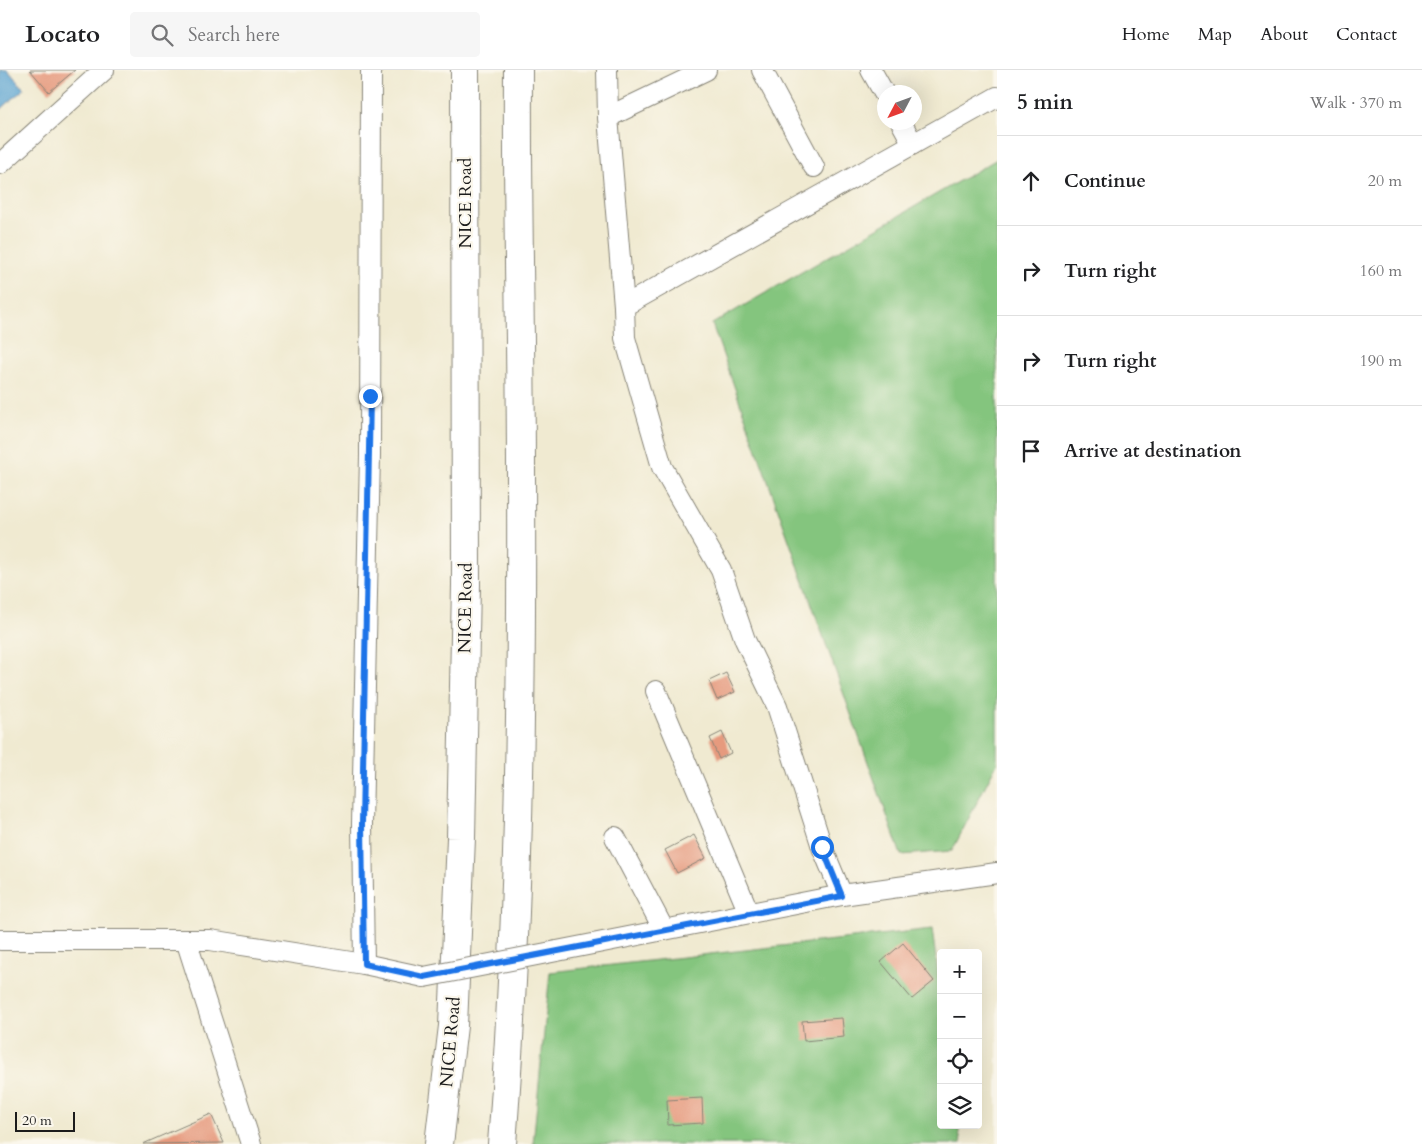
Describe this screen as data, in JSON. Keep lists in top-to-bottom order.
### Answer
{
  "streets": {
    "highway": ["NICE Road"]
  },
  "scale_bar": "20 m",
  "north": "bottom left",
  "page": {
    "header": "Locato",
    "search": "Search here",
    "nav": [
      "Home",
      "Map",
      "About",
      "Contact"
    ],
    "heading": ["5 min", "Walk · 370 m"],
    "list": [
      ["Continue", "20 m"],
      ["Turn right", "160 m"],
      ["Turn right", "190 m"],
      "Arrive at destination"
    ],
    "map_buttons": ["+", "−"],
    "scale": "20 m"
  }
}
